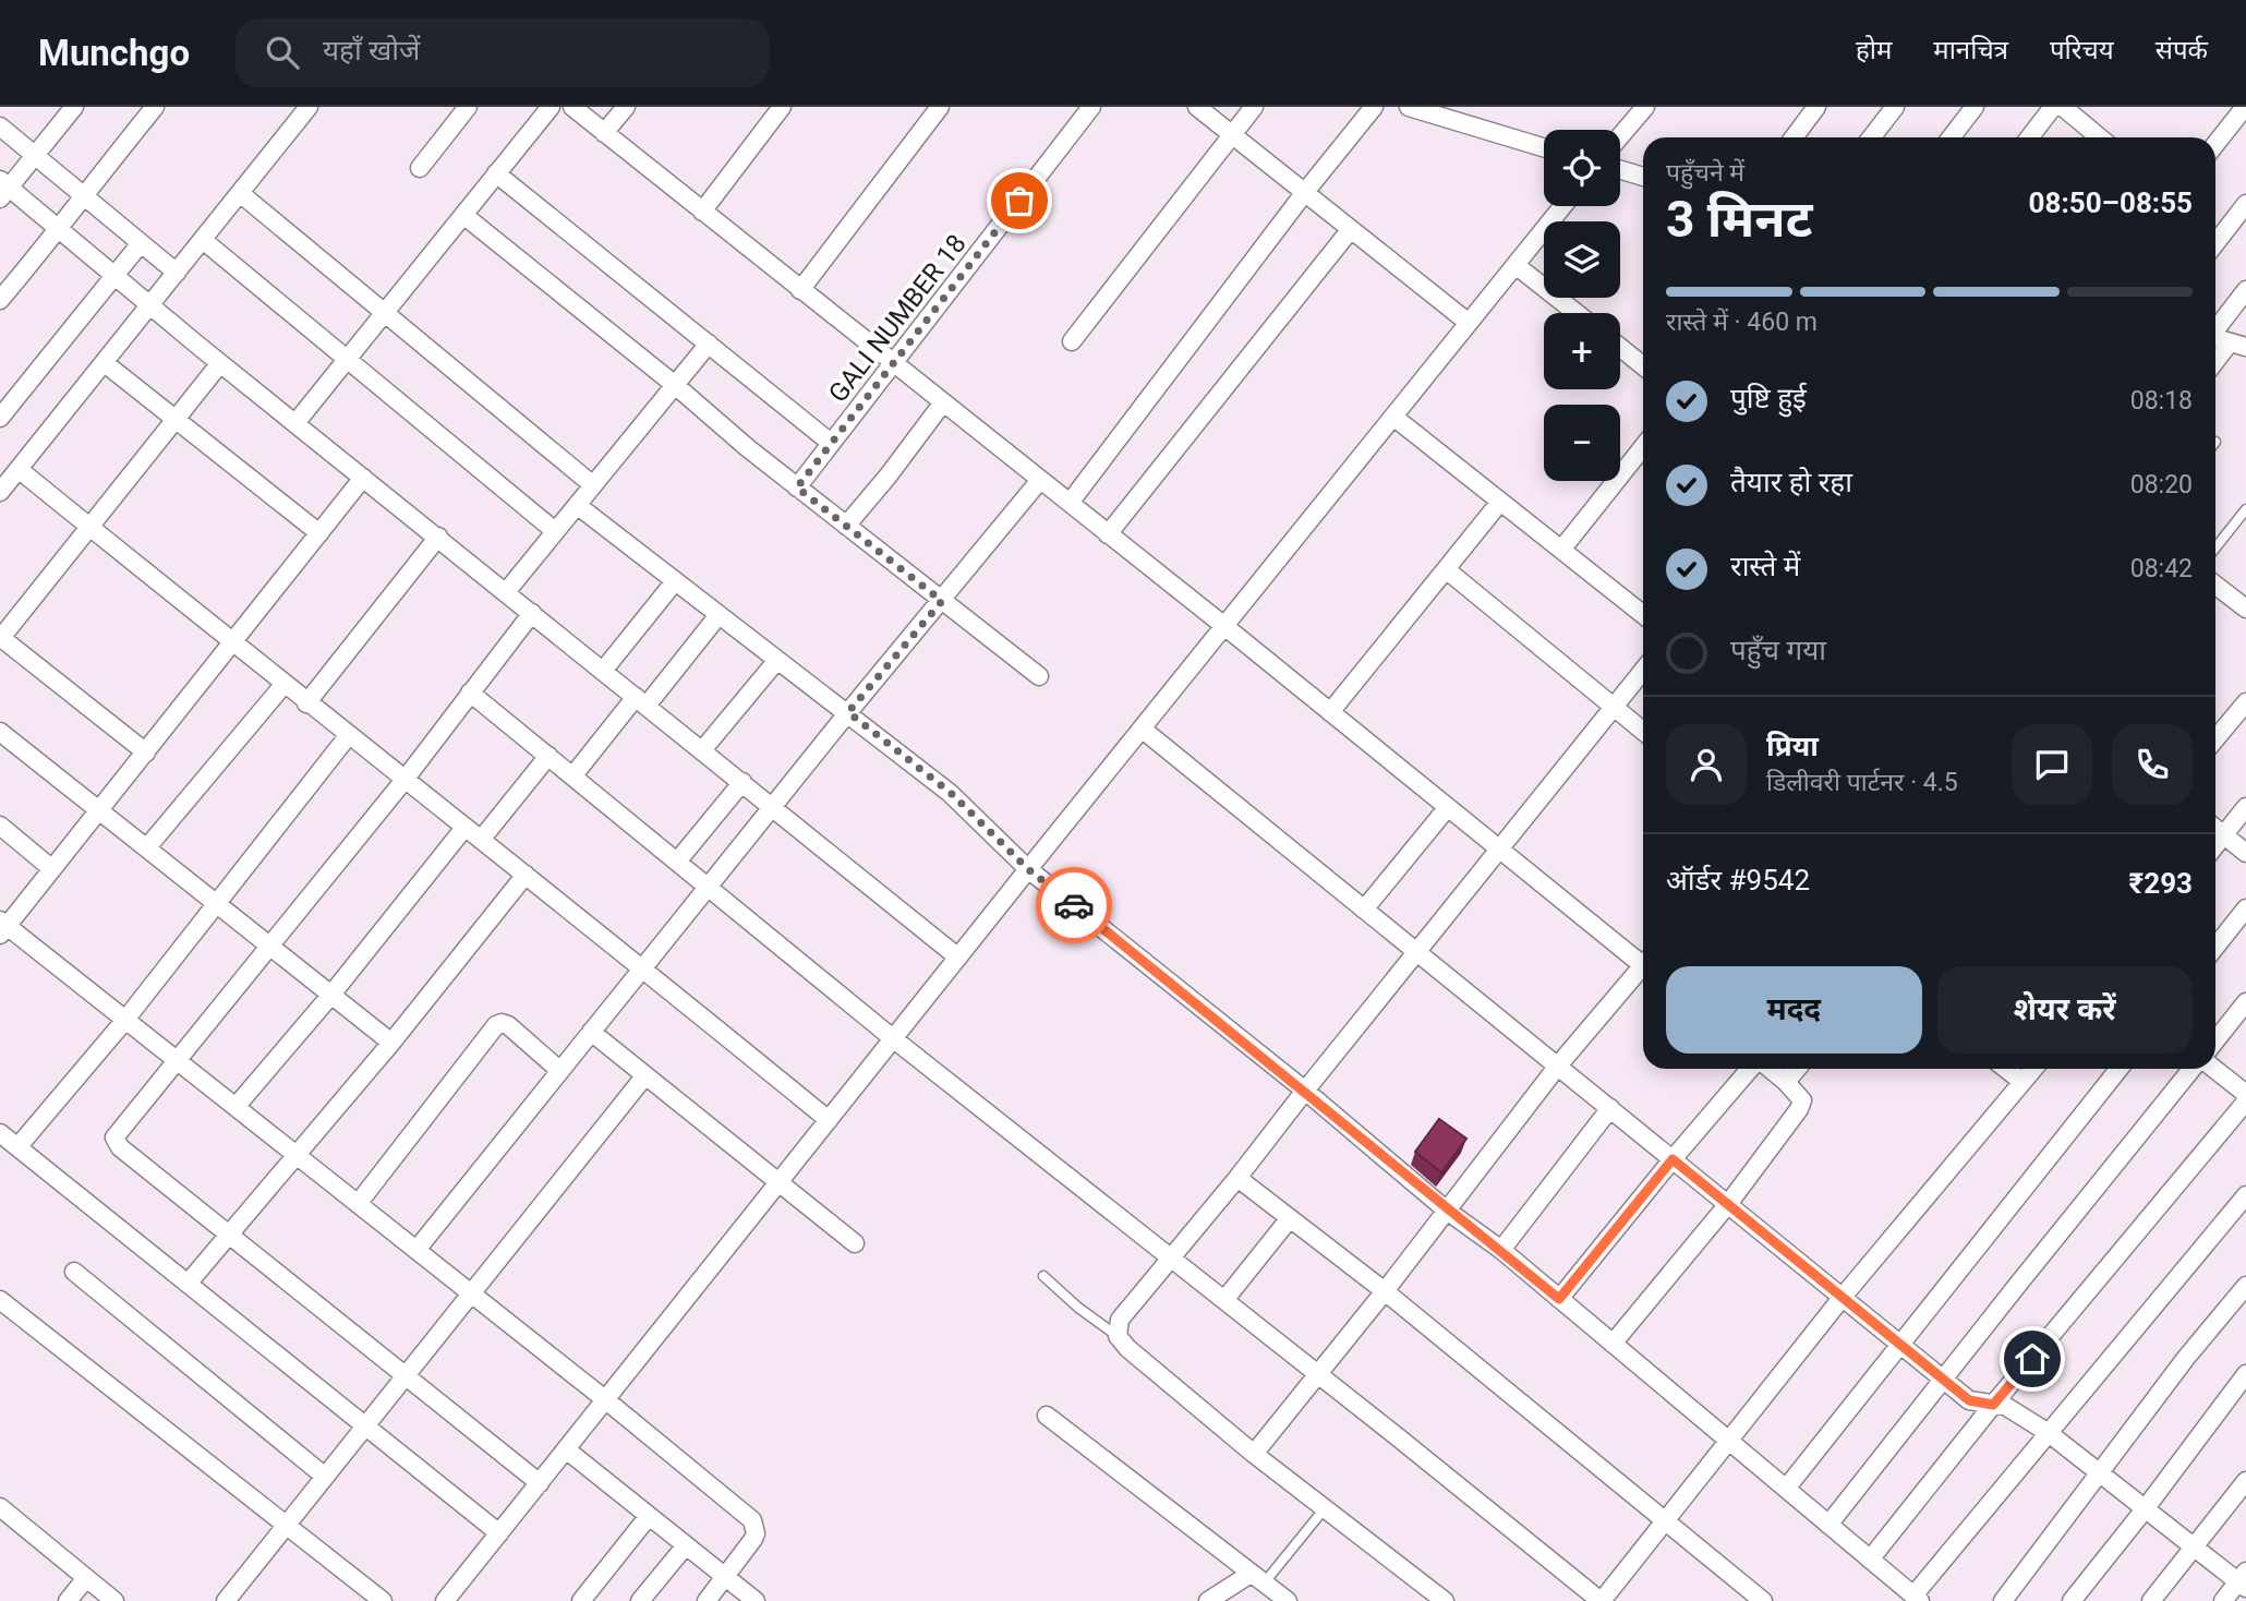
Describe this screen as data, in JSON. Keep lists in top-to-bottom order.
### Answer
{
  "streets": {
    "street": ["GALI NUMBER 18"]
  },
  "page": {
    "header": "Munchgo",
    "search": "यहाँ खोजें",
    "nav": [
      "होम",
      "मानचित्र",
      "परिचय",
      "संपर्क"
    ],
    "map_buttons": ["+", "−"],
    "heading": ["3 मिनट", "पहुँचने में", "08:50–08:55"],
    "panel": [
      "प्रिया",
      "डिलीवरी पार्टनर · 4.5",
      "ऑर्डर #9542",
      "₹293"
    ],
    "bar": "रास्ते में · 460 m",
    "list": [
      ["पुष्टि हुई", "08:18"],
      ["तैयार हो रहा", "08:20"],
      ["रास्ते में", "08:42"],
      "पहुँच गया"
    ],
    "buttons": ["मदद", "शेयर करें"]
  }
}
